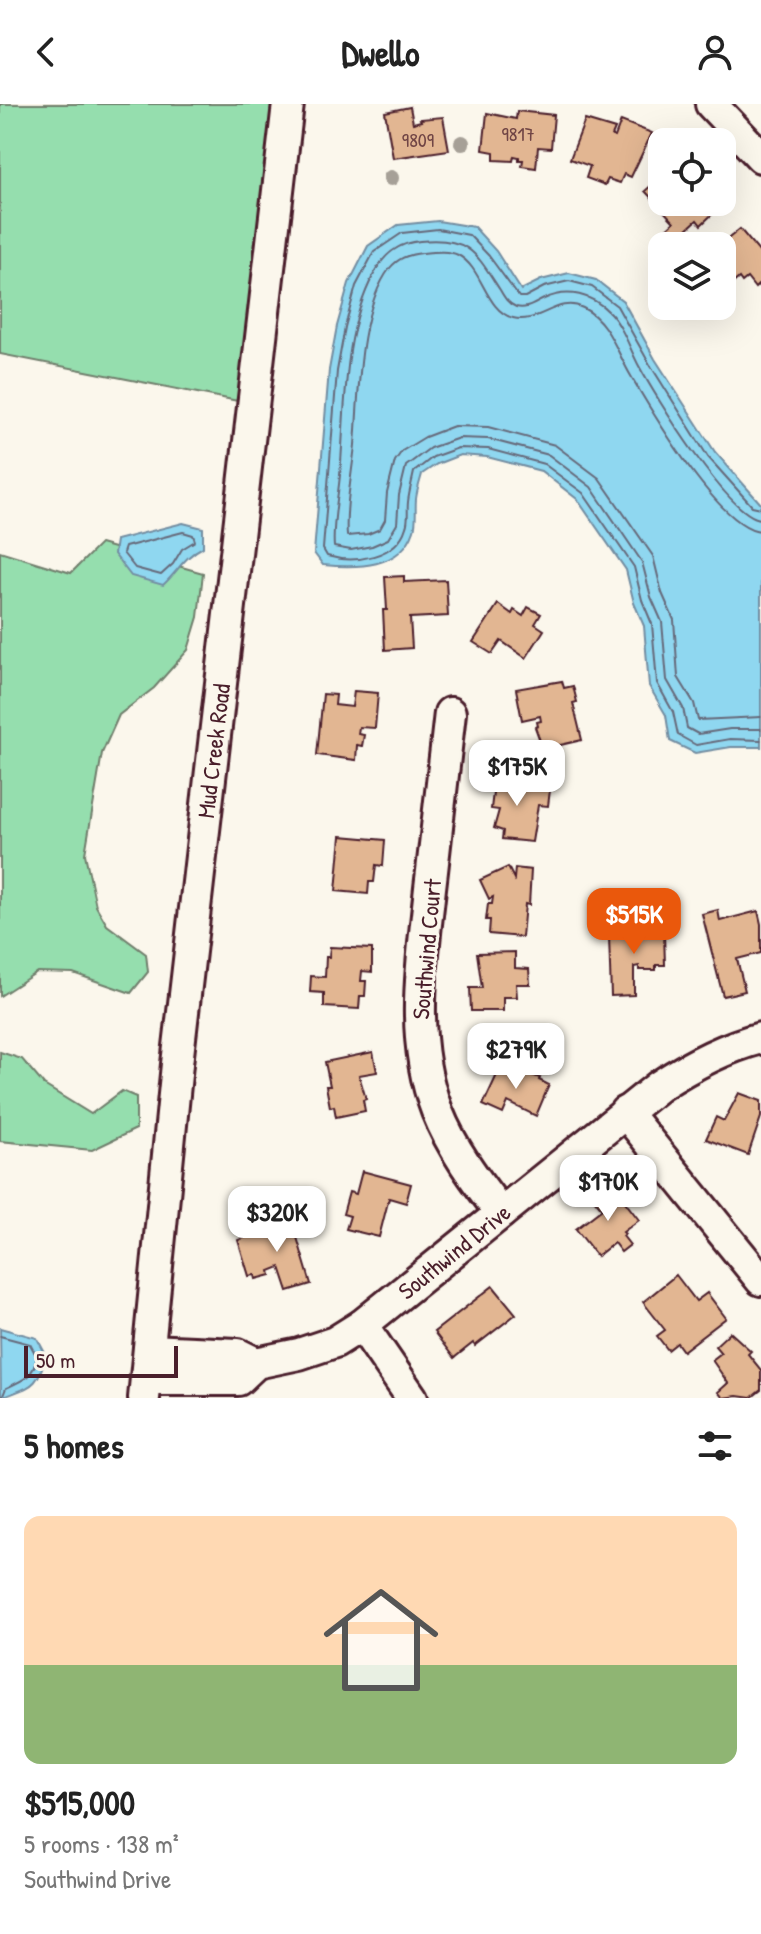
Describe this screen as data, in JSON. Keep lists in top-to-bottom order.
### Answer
{
  "streets": {
    "street": ["Mud Creek Road", "Southwind Court", "Southwind Drive"]
  },
  "crossings": [
    ["Mud Creek Road", "Southwind Drive"],
    ["Southwind Court", "Southwind Drive"]
  ],
  "house_numbers": ["9817", "9809"],
  "scale_bar": "50 m",
  "page": {
    "header": "Dwello",
    "price": [
      "$175K",
      "$515K",
      "$279K",
      "$170K",
      "$320K"
    ],
    "scale": "50 m",
    "heading": "5 homes",
    "list": [
      {
        "name": "$515,000",
        "note": "5 rooms · 138 m² · Southwind Drive"
      }
    ]
  }
}
